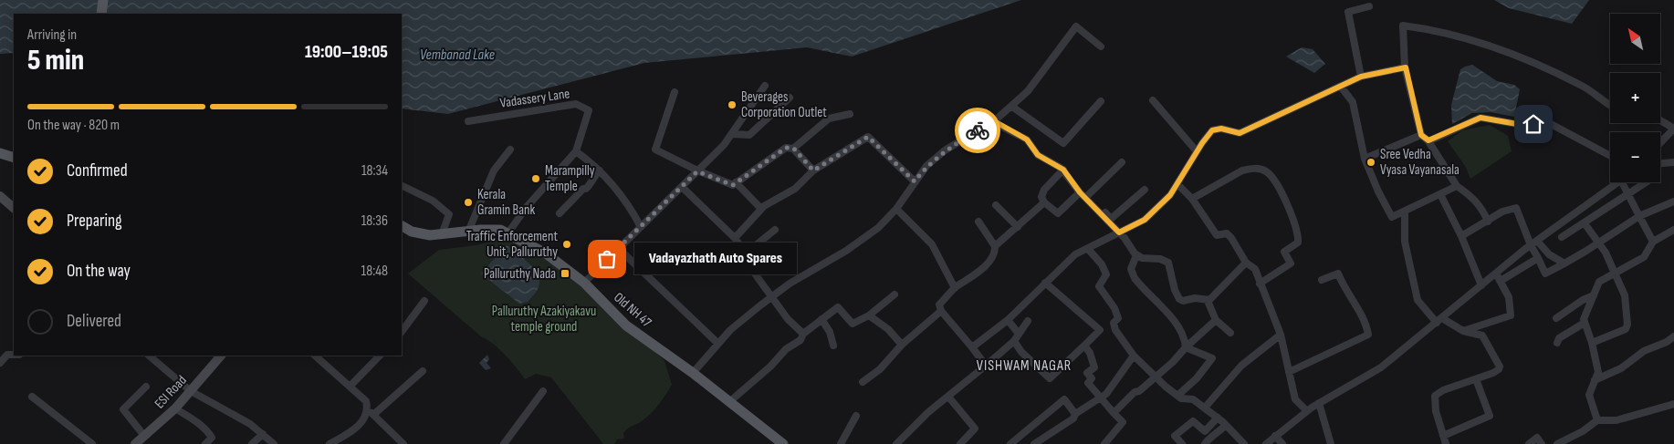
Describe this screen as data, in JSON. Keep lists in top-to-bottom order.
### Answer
{
  "streets": {
    "main road": ["Old NH 47", "ESI Road"],
    "street": ["Vadassery Lane"]
  },
  "districts": ["VISHWAM NAGAR"],
  "water": ["Vembanad Lake"],
  "parks": ["Palluruthy Azakiyakavu temple ground"],
  "places": {
    "other": [
      "Beverages Corporation Outlet",
      "Sree Vedha Vyasa Vayanasala",
      "Marampilly Temple",
      "Kerala Gramin Bank",
      "Traffic Enforcement Unit, Palluruthy",
      "Vadayazhath Auto Spares"
    ],
    "transit": ["Palluruthy Nada"]
  },
  "north": "top left",
  "page": {
    "map_buttons": ["+", "−"],
    "heading": ["5 min", "Arriving in", "19:00–19:05"],
    "bar": "On the way · 820 m",
    "list": [
      ["Confirmed", "18:34"],
      ["Preparing", "18:36"],
      ["On the way", "18:48"],
      "Delivered"
    ],
    "bubble": "Vadayazhath Auto Spares"
  }
}
